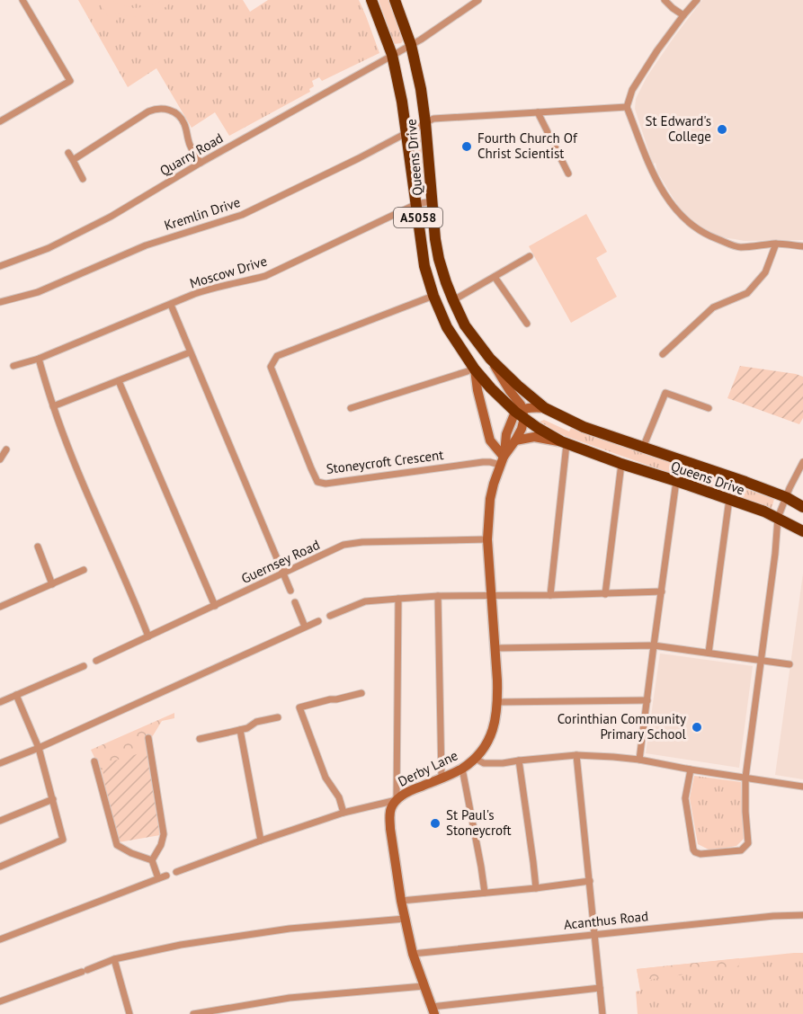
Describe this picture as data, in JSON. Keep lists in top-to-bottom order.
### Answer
{
  "streets": {
    "highway": ["Queens Drive", "A5058"],
    "street": [
      "Quarry Road",
      "Kremlin Drive",
      "Moscow Drive",
      "Stoneycroft Crescent",
      "Guernsey Road",
      "Derby Lane",
      "Acanthus Road"
    ]
  },
  "crossings": [
    ["Quarry Road", "Queens Drive"],
    ["Queens Drive", "Kremlin Drive"],
    ["Queens Drive", "A5058"],
    ["Queens Drive", "Moscow Drive"],
    ["Queens Drive", "Stoneycroft Crescent"],
    ["Queens Drive", "Derby Lane"],
    ["A5058", "Derby Lane"],
    ["Stoneycroft Crescent", "Derby Lane"],
    ["Guernsey Road", "Derby Lane"],
    ["Derby Lane", "Acanthus Road"]
  ],
  "places": [
    "St Edward's College",
    "Fourth Church Of Christ Scientist",
    "Corinthian Community Primary School",
    "St Paul's Stoneycroft"
  ]
}
